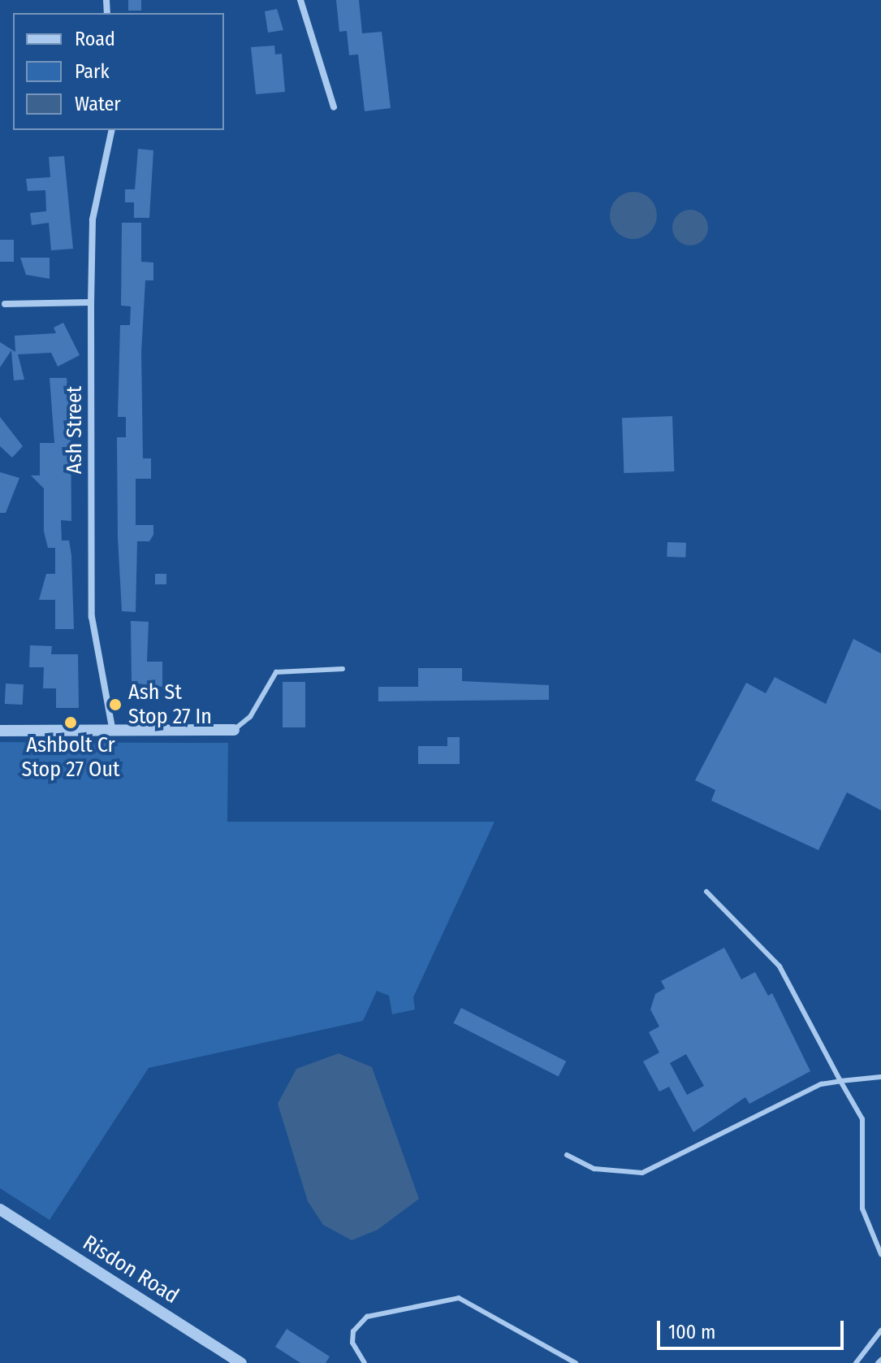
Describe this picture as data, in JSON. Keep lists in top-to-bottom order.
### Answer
{
  "streets": {
    "street": ["Ash Street", "Risdon Road"]
  },
  "places": ["Ash St Stop 27 In", "Ashbolt Cr Stop 27 Out"],
  "legend": ["Road", "Park", "Water"],
  "scale_bar": "100 m"
}
